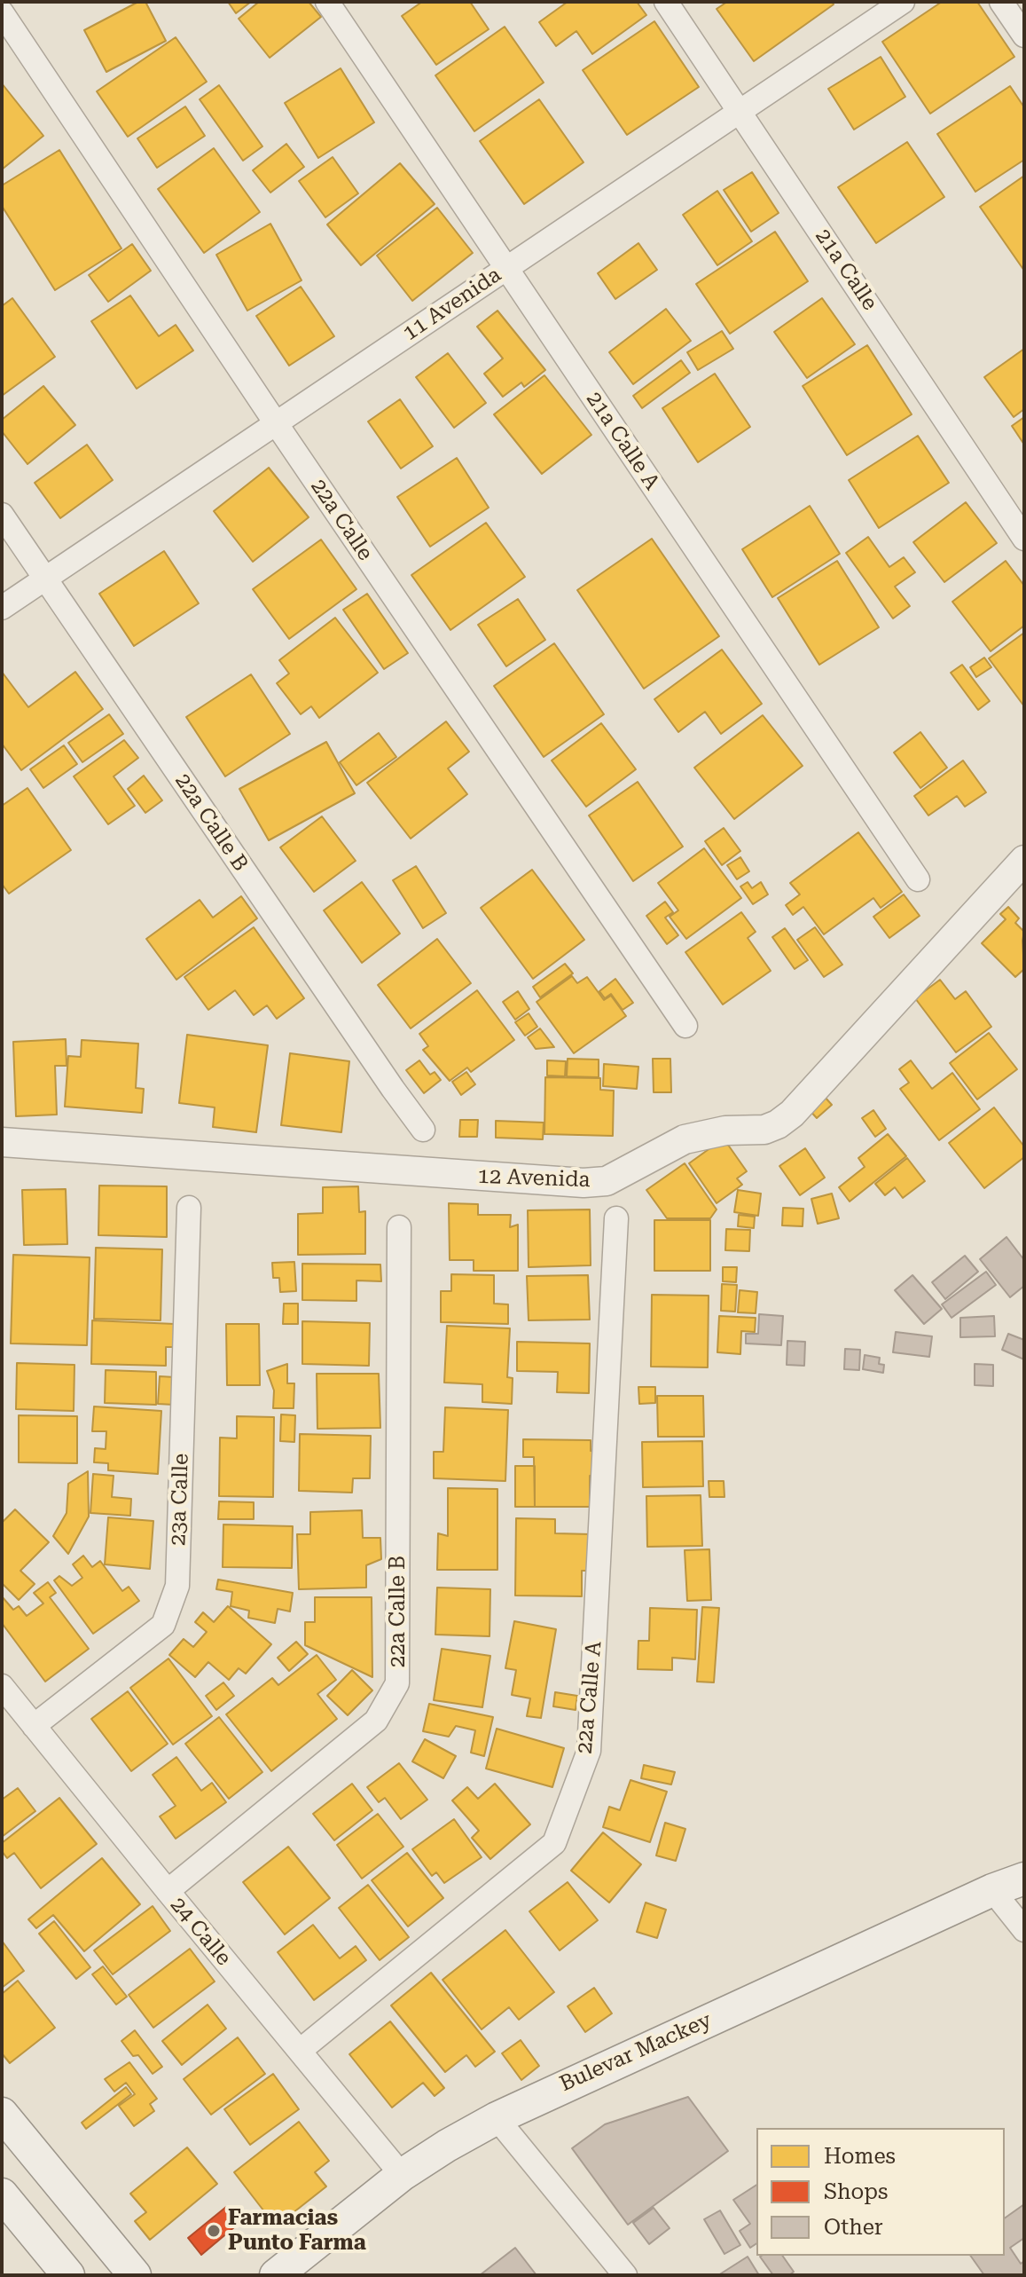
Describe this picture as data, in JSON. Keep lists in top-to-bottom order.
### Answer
{
  "streets": {
    "main road": ["Bulevar Mackey"],
    "street": [
      "21a Calle",
      "11 Avenida",
      "21a Calle A",
      "22a Calle",
      "22a Calle B",
      "12 Avenida",
      "23a Calle",
      "22a Calle A",
      "24 Calle"
    ]
  },
  "crossings": [
    ["21a Calle", "11 Avenida"],
    ["11 Avenida", "21a Calle A"],
    ["11 Avenida", "22a Calle"],
    ["11 Avenida", "22a Calle B"],
    ["22a Calle B", "24 Calle"],
    ["23a Calle", "24 Calle"],
    ["22a Calle A", "24 Calle"],
    ["24 Calle", "Bulevar Mackey"]
  ],
  "places": ["Farmacias Punto Farma"],
  "legend": ["Homes", "Shops", "Other"]
}
